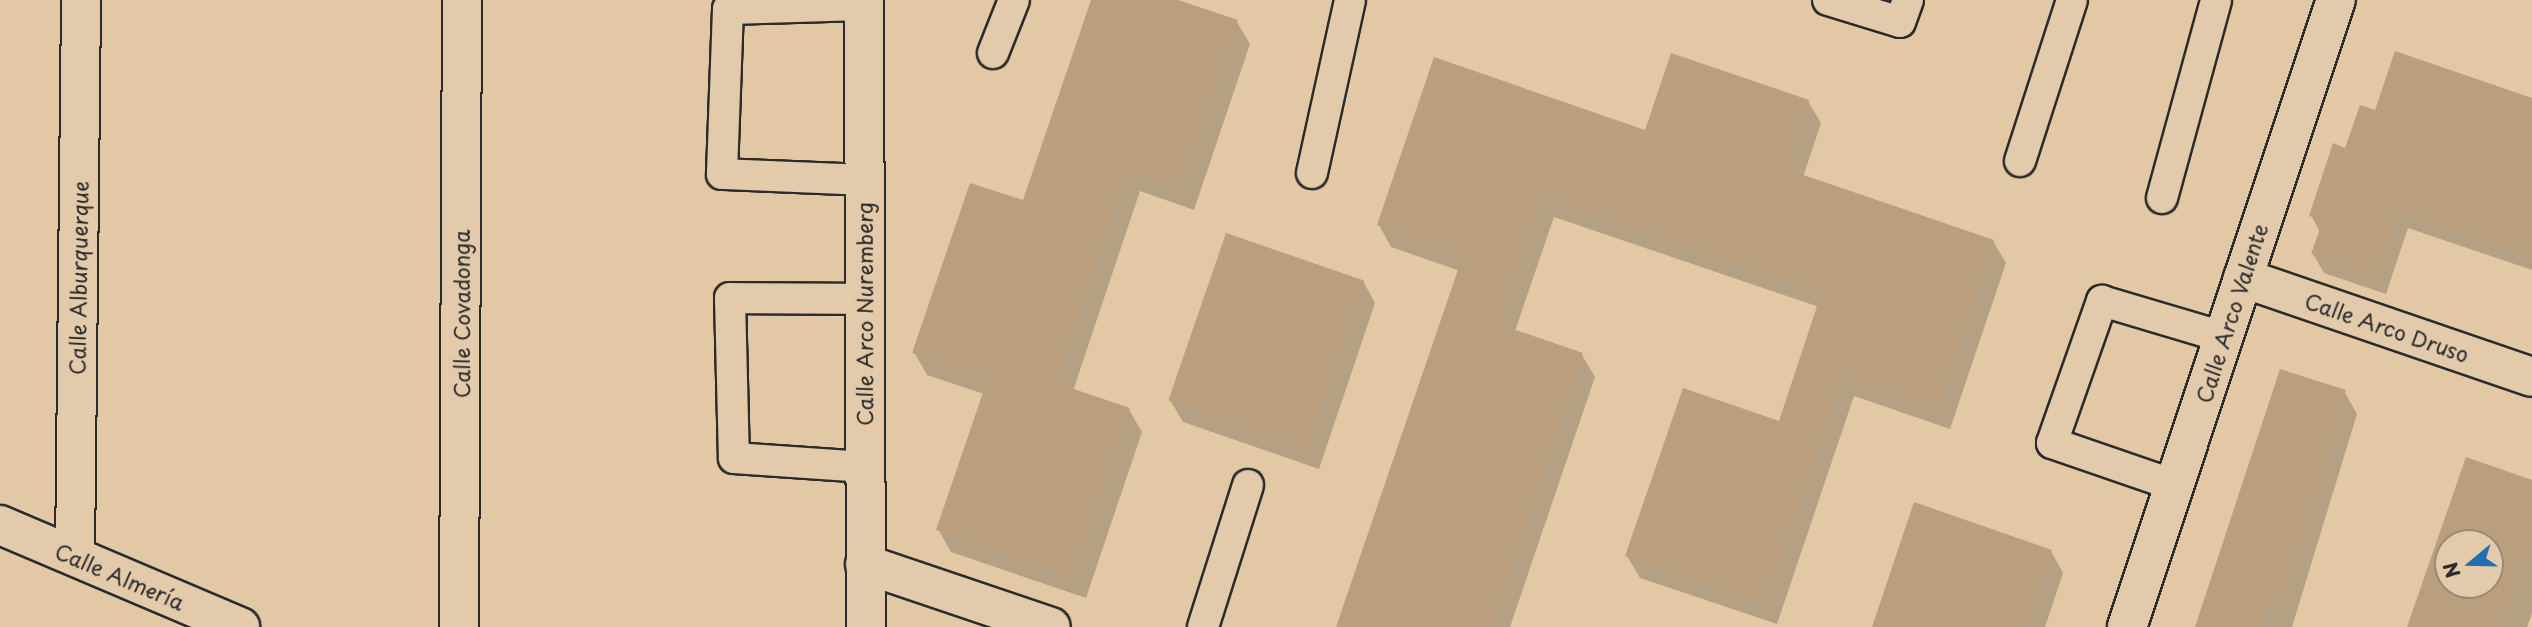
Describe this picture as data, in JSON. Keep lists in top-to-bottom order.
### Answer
{
  "streets": {
    "street": [
      "Calle Alburquerque",
      "Calle Arco Valente",
      "Calle Covadonga",
      "Calle Arco Nuremberg",
      "Calle Arco Druso",
      "Calle Almería"
    ]
  },
  "crossings": [
    ["Calle Alburquerque", "Calle Almería"],
    ["Calle Arco Valente", "Calle Arco Druso"]
  ],
  "north": "left"
}
